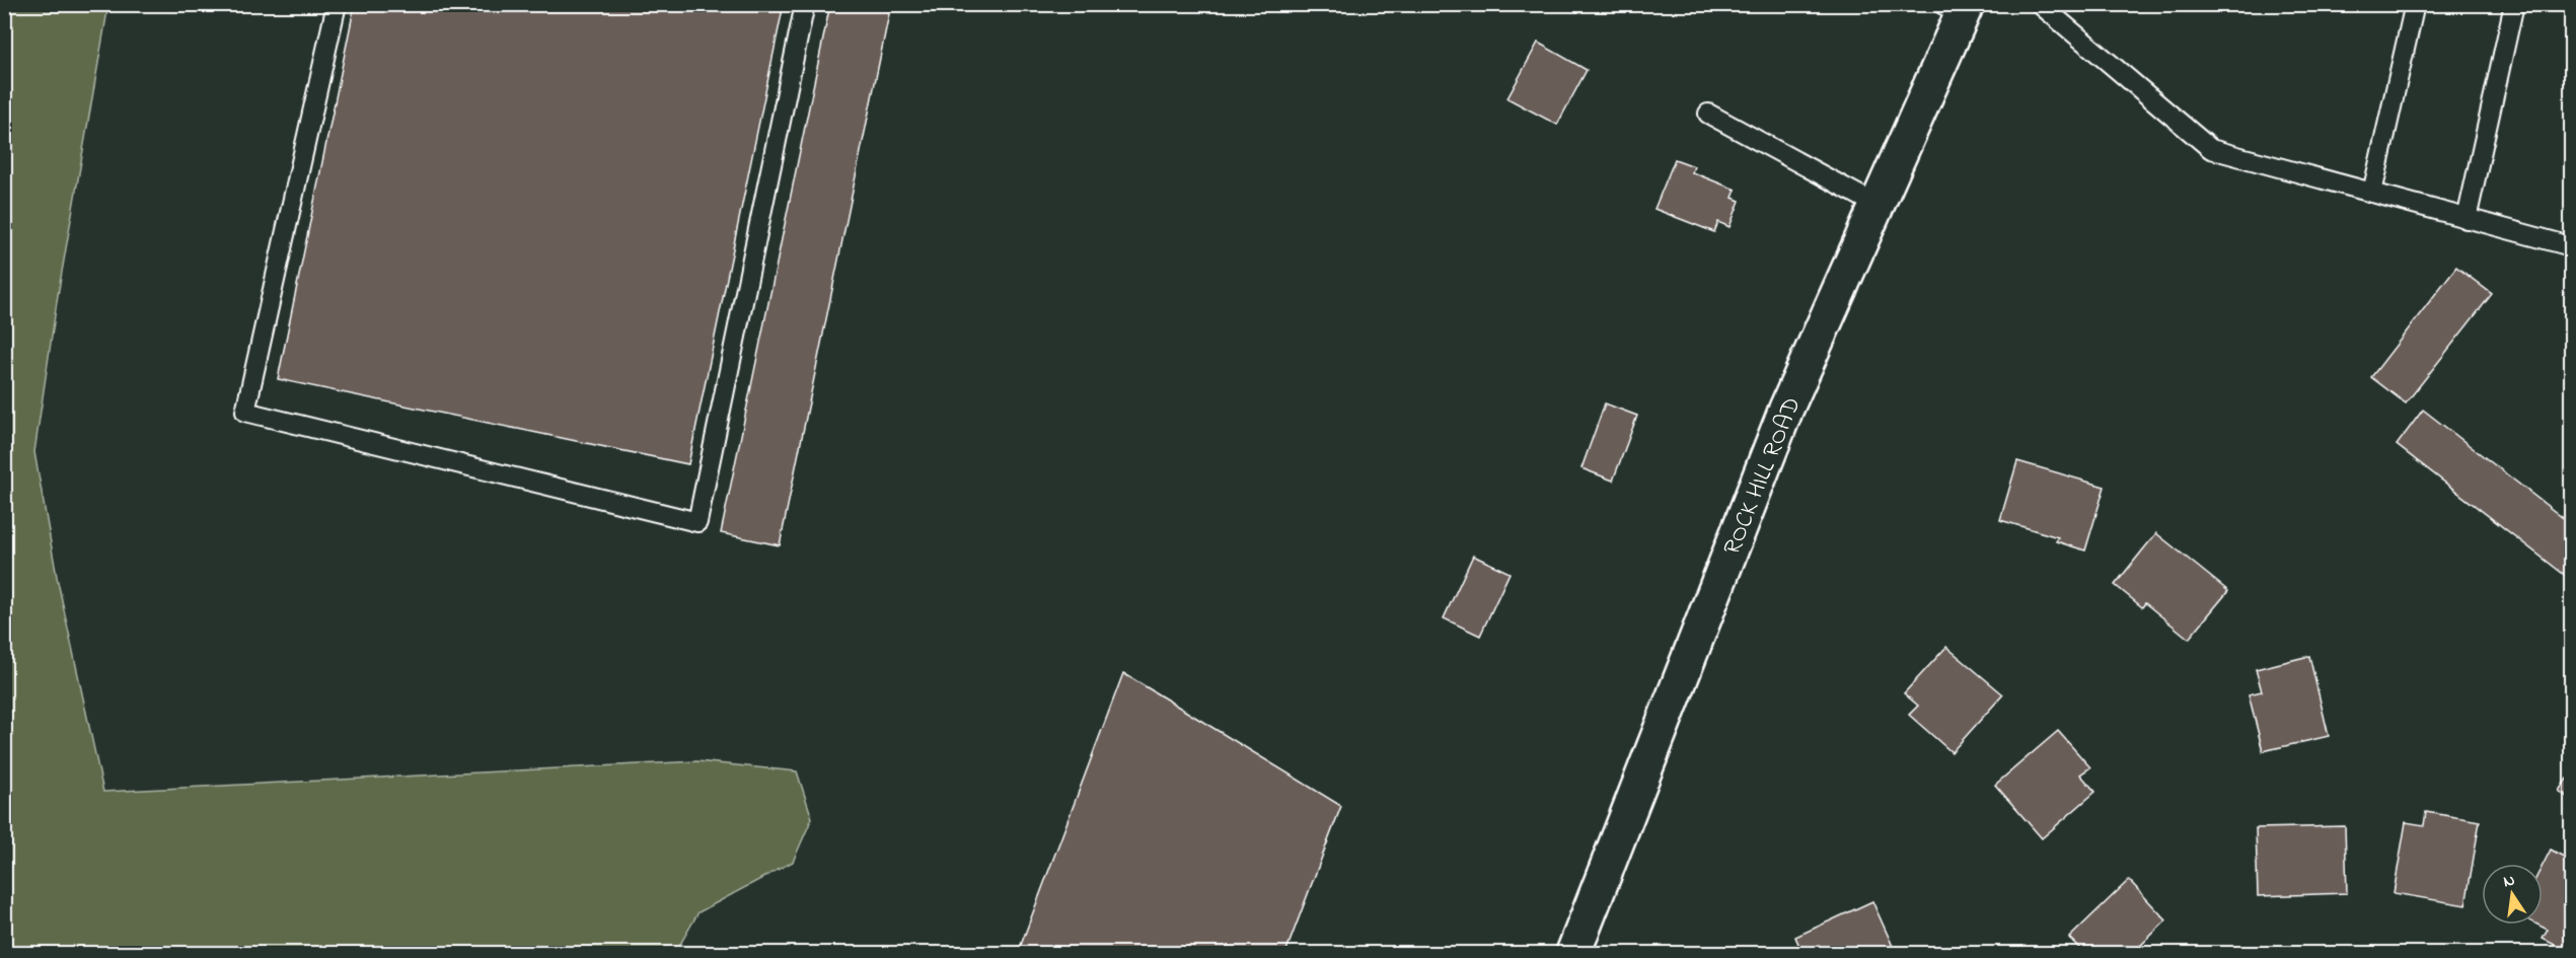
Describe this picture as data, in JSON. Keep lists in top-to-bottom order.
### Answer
{
  "streets": {
    "street": ["ROCK HILL ROAD"]
  },
  "north": "top"
}
